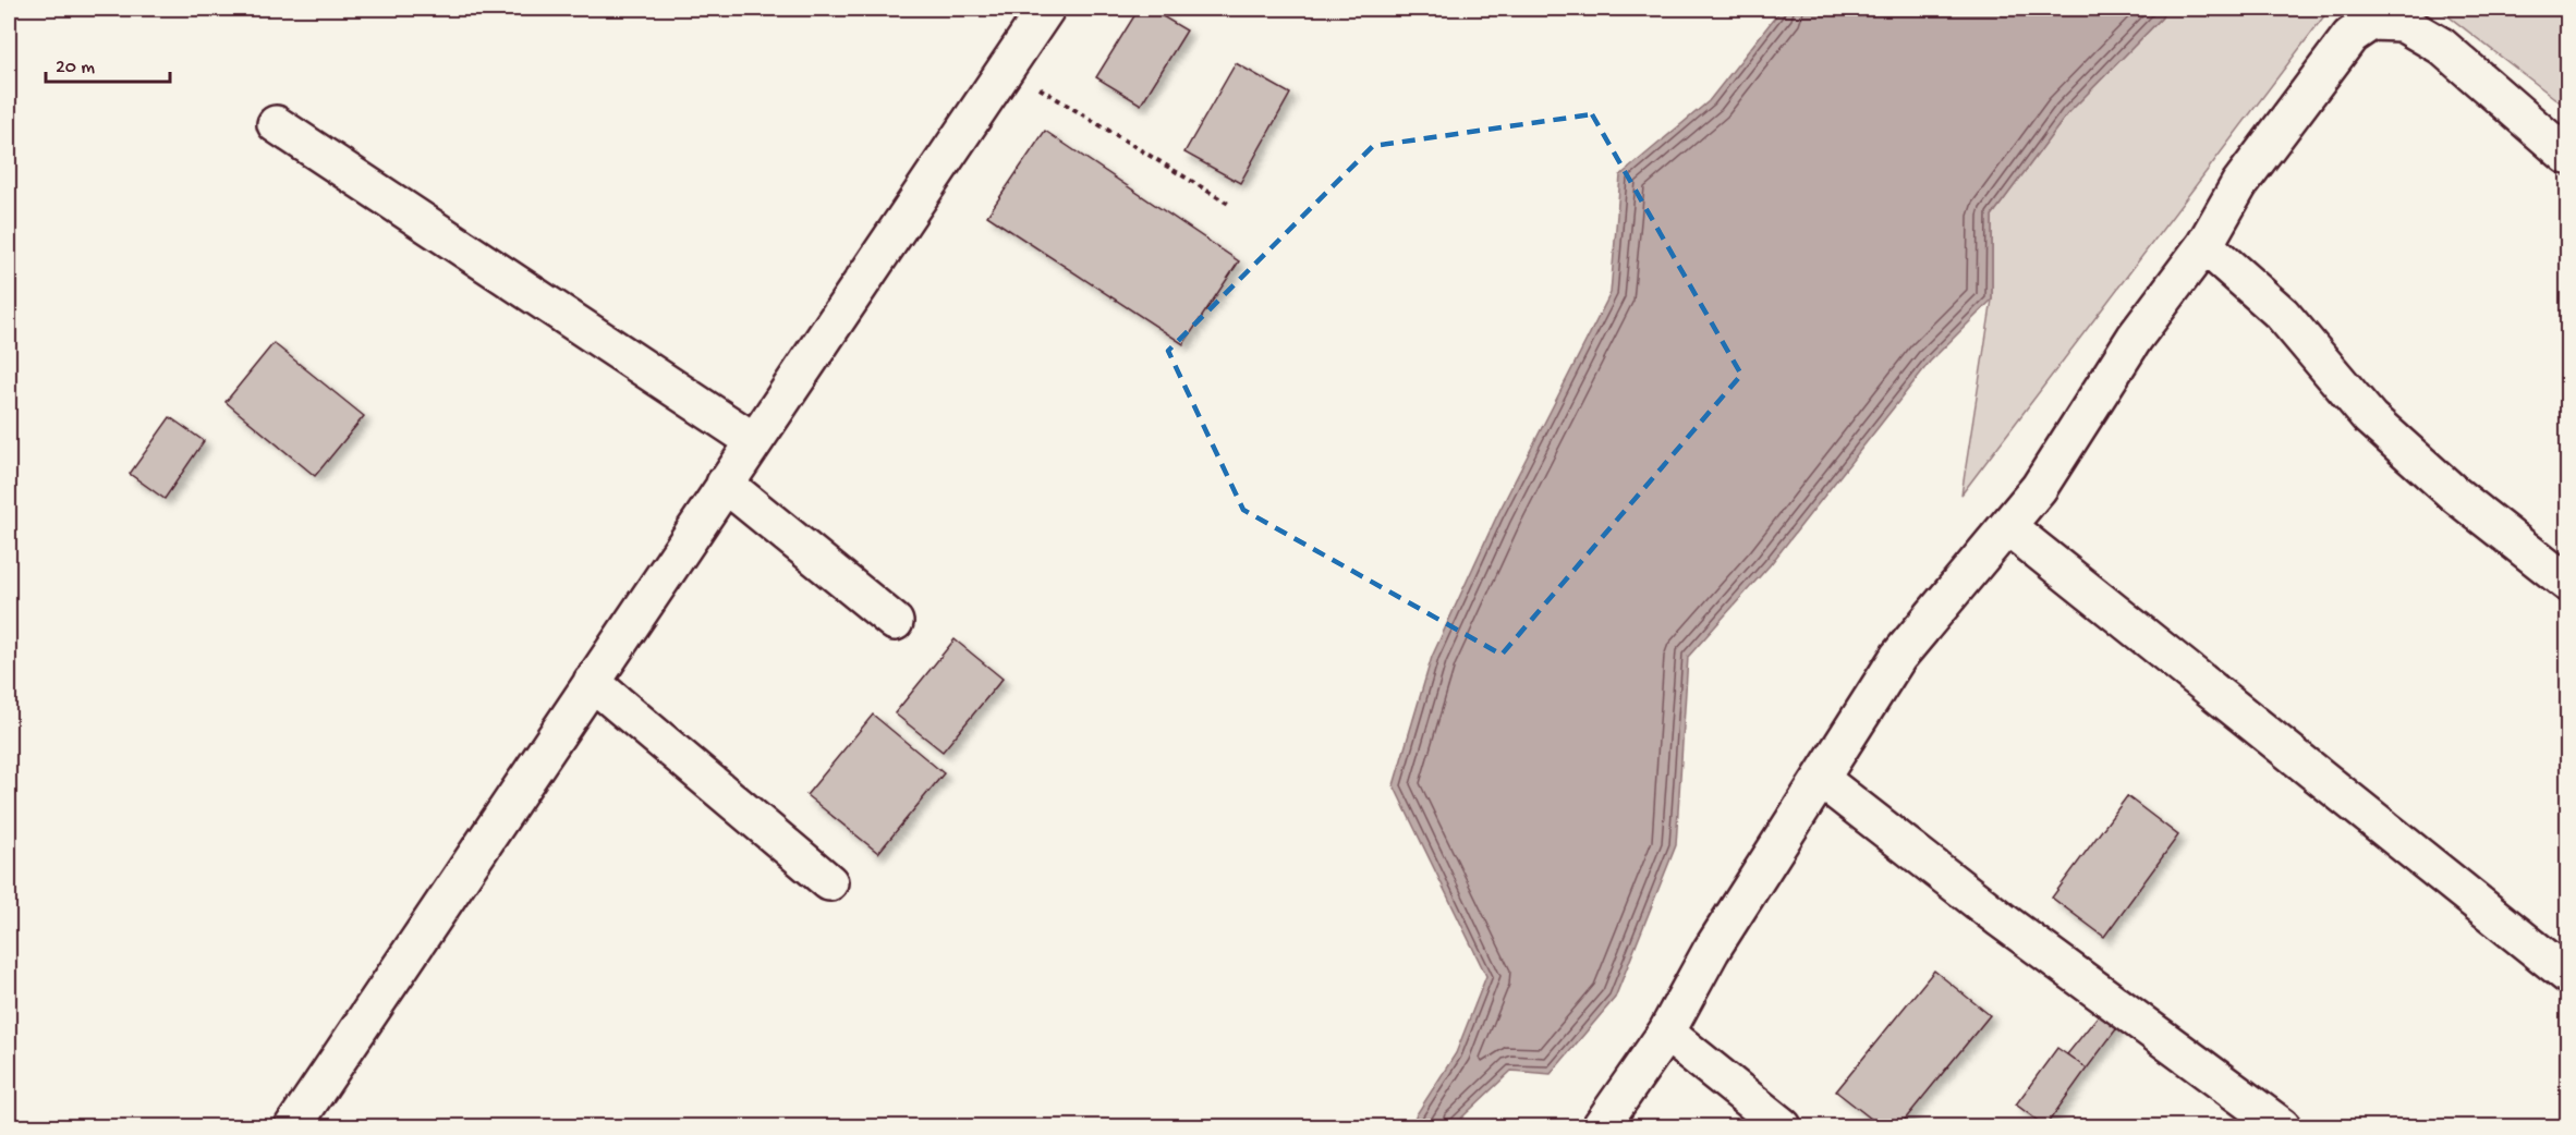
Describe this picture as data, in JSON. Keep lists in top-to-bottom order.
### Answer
{
  "scale_bar": "20 m"
}
